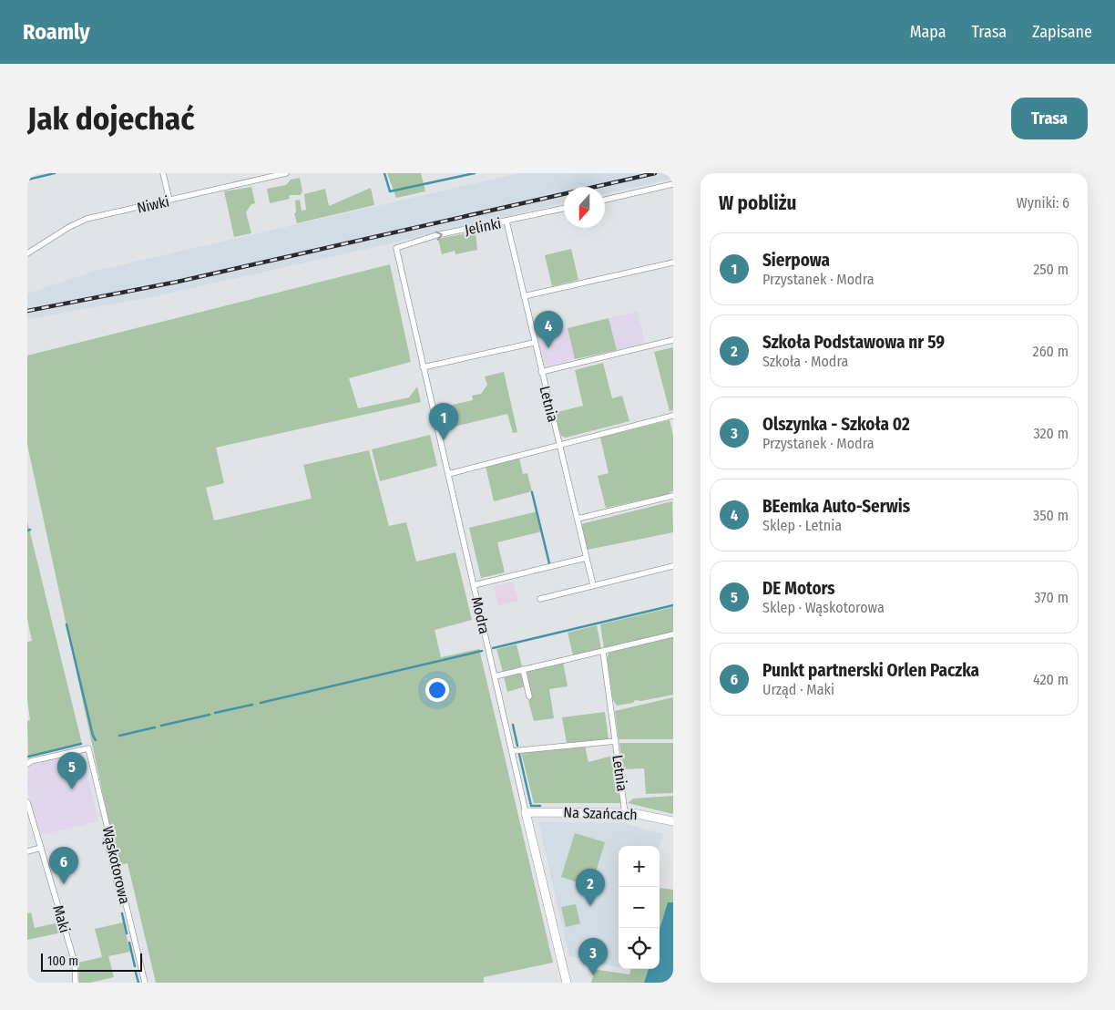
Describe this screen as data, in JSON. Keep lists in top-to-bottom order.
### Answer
{
  "streets": {
    "street": [
      "Niwki",
      "Jelinki",
      "Letnia",
      "Modra",
      "Na Szańcach",
      "Wąskotorowa",
      "Maki"
    ]
  },
  "crossings": [
    ["Jelinki", "Letnia"],
    ["Jelinki", "Modra"],
    ["Letnia", "Na Szańcach"],
    ["Modra", "Na Szańcach"]
  ],
  "one_way": ["Jelinki"],
  "scale_bar": "100 m",
  "north": "bottom",
  "page": {
    "header": "Roamly",
    "nav": ["Mapa", "Trasa", "Zapisane"],
    "buttons": "Trasa",
    "title": "Jak dojechać",
    "heading": ["W pobliżu", "Wyniki: 6"],
    "list": [
      {
        "mark": "1",
        "name": "Sierpowa",
        "note": "Przystanek · Modra",
        "value": "250 m"
      },
      {
        "mark": "2",
        "name": "Szkoła Podstawowa nr 59",
        "note": "Szkoła · Modra",
        "value": "260 m"
      },
      {
        "mark": "3",
        "name": "Olszynka - Szkoła 02",
        "note": "Przystanek · Modra",
        "value": "320 m"
      },
      {
        "mark": "4",
        "name": "BEemka Auto-Serwis",
        "note": "Sklep · Letnia",
        "value": "350 m"
      },
      {
        "mark": "5",
        "name": "DE Motors",
        "note": "Sklep · Wąskotorowa",
        "value": "370 m"
      },
      {
        "mark": "6",
        "name": "Punkt partnerski Orlen Paczka",
        "note": "Urząd · Maki",
        "value": "420 m"
      }
    ],
    "pins": [
      "4",
      "1",
      "5",
      "6",
      "2",
      "3"
    ],
    "map_buttons": ["+", "−"],
    "scale": "100 m"
  }
}
